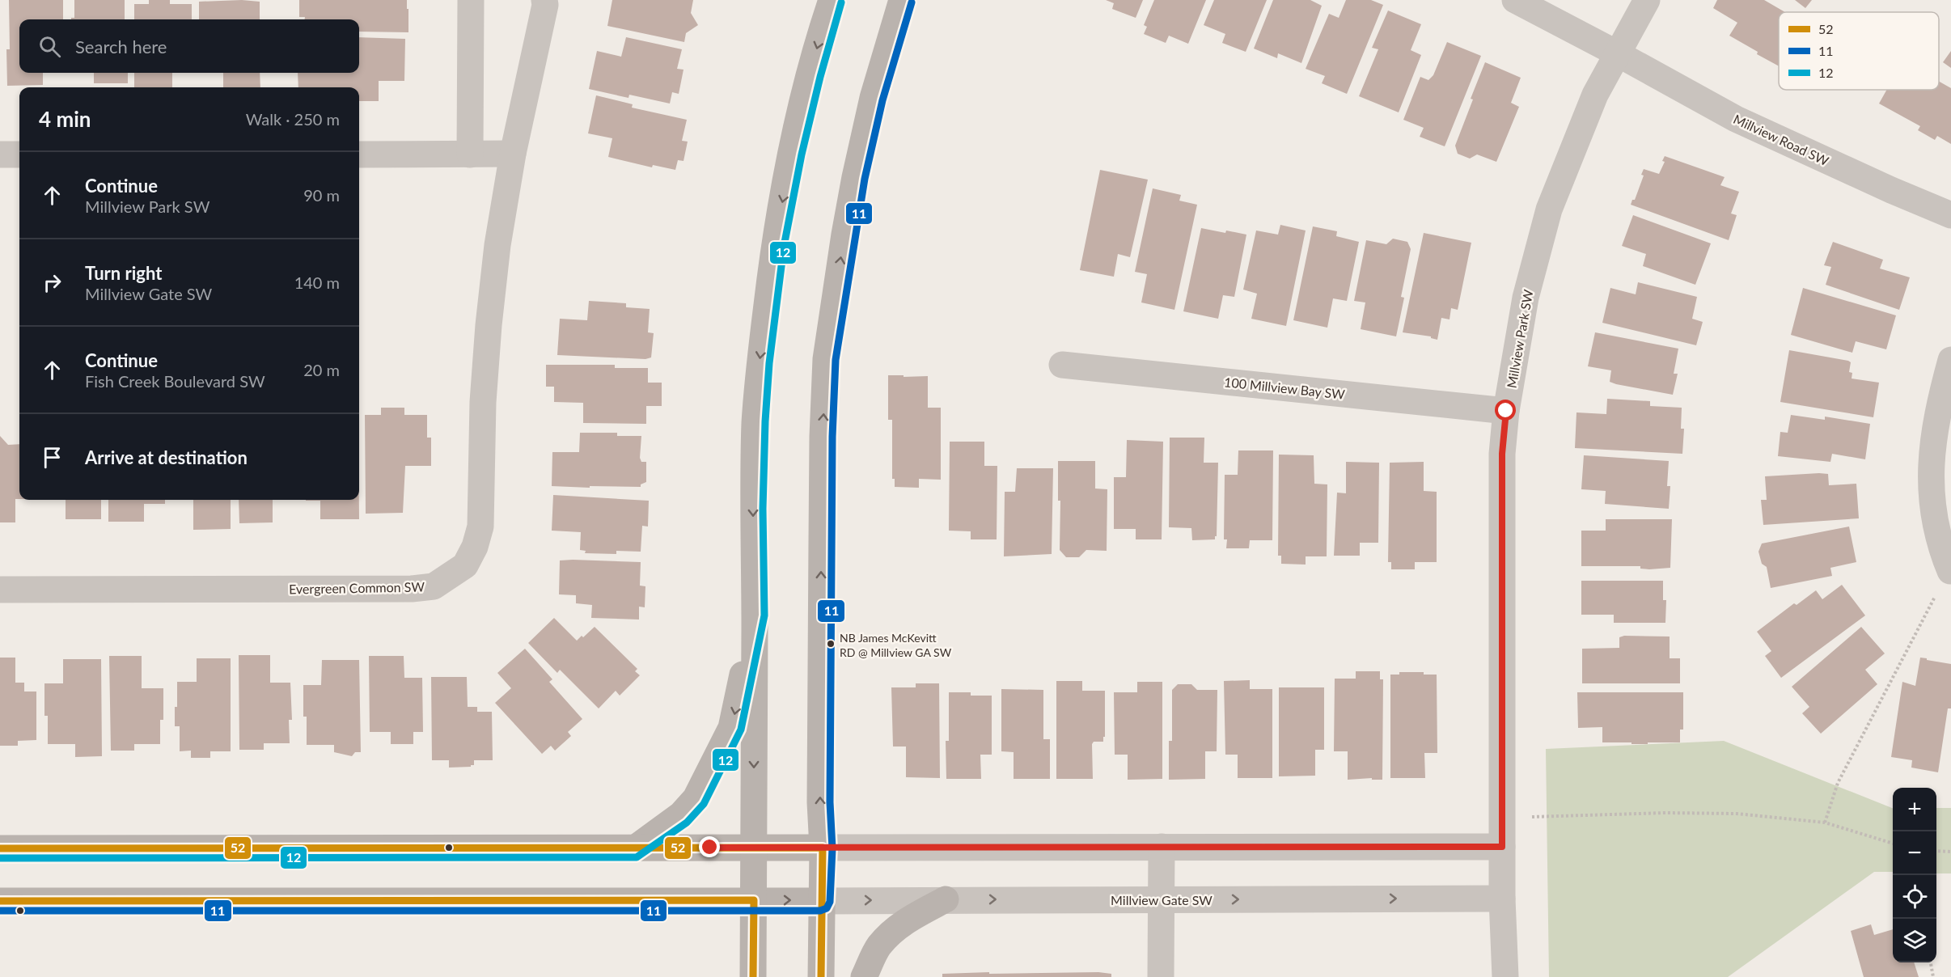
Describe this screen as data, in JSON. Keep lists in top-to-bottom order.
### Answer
{
  "streets": {
    "street": [
      "Millview Road SW",
      "Millview Park SW",
      "100 Millview Bay SW",
      "Evergreen Common SW",
      "Millview Gate SW"
    ]
  },
  "crossings": [
    ["Millview Road SW", "Millview Park SW"],
    ["Millview Park SW", "100 Millview Bay SW"],
    ["Millview Park SW", "Millview Gate SW"]
  ],
  "places": ["NB James McKevitt RD @ Millview GA SW"],
  "lines": ["transit line 11", "transit line 12", "transit line 52"],
  "legend": ["52", "11", "12"],
  "page": {
    "search": "Search here",
    "heading": ["4 min", "Walk · 250 m"],
    "list": [
      ["Continue", "Millview Park SW", "90 m"],
      ["Turn right", "Millview Gate SW", "140 m"],
      ["Continue", "Fish Creek Boulevard SW", "20 m"],
      "Arrive at destination"
    ],
    "map_buttons": ["+", "−"]
  }
}
